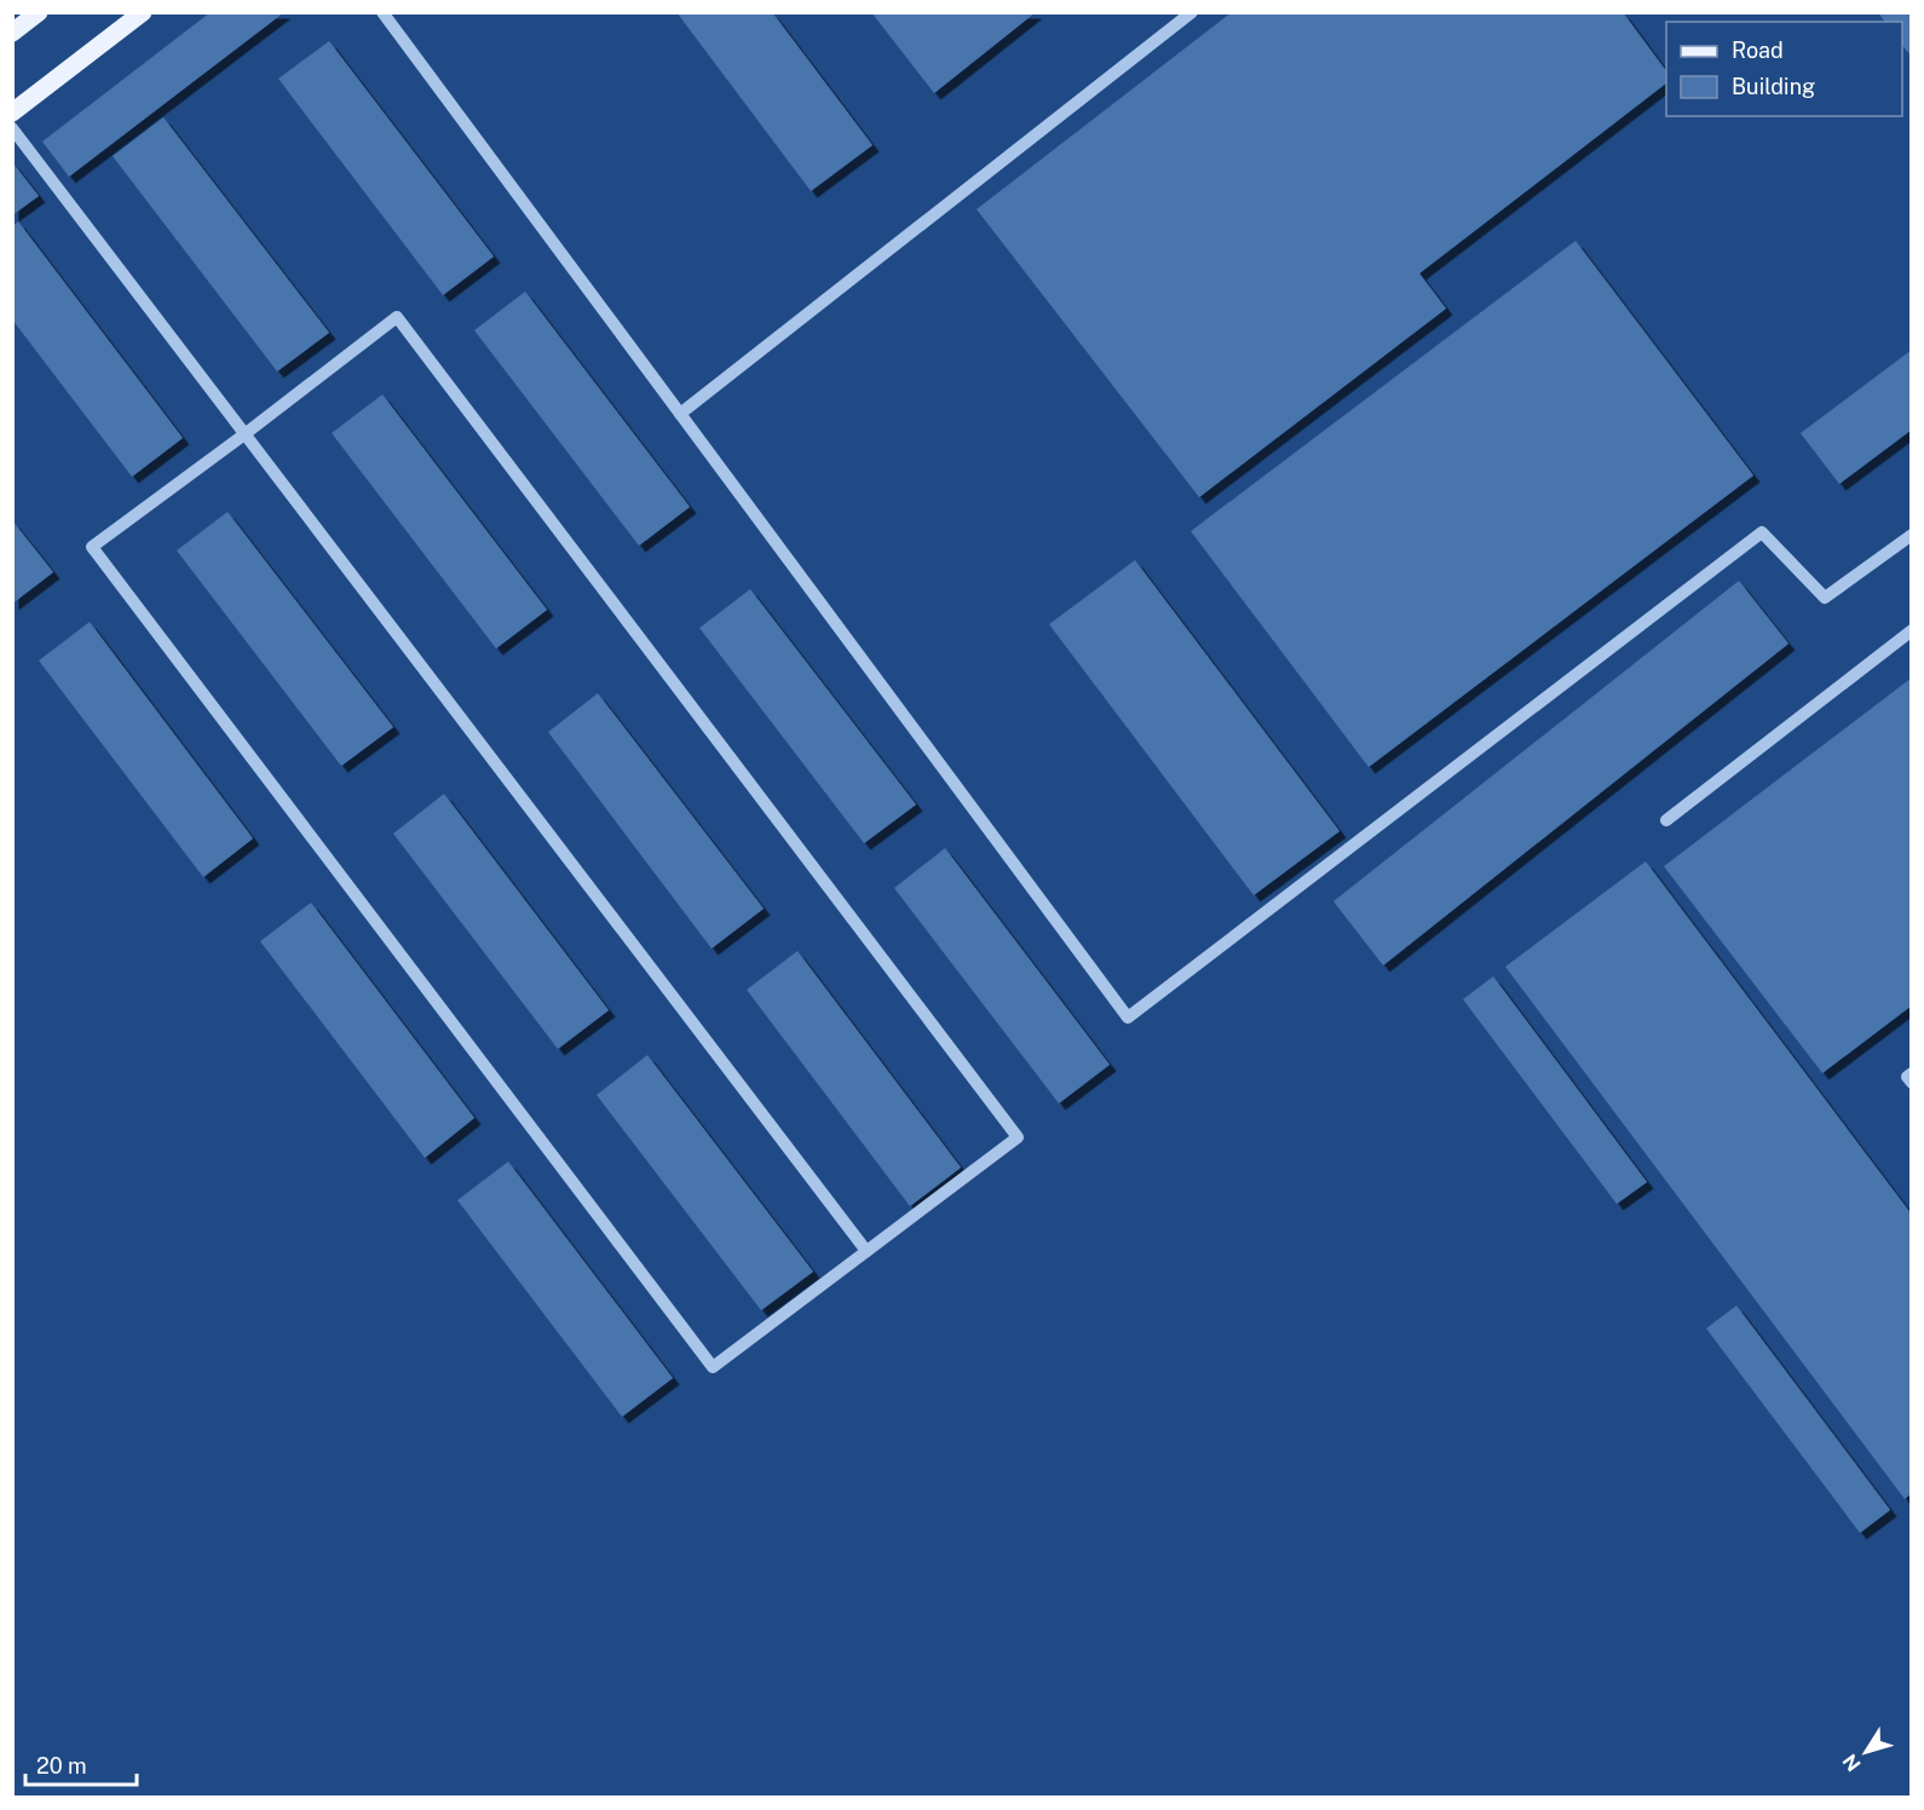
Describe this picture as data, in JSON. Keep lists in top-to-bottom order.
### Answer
{
  "legend": ["Road", "Building"],
  "scale_bar": "20 m",
  "north": "bottom left"
}
